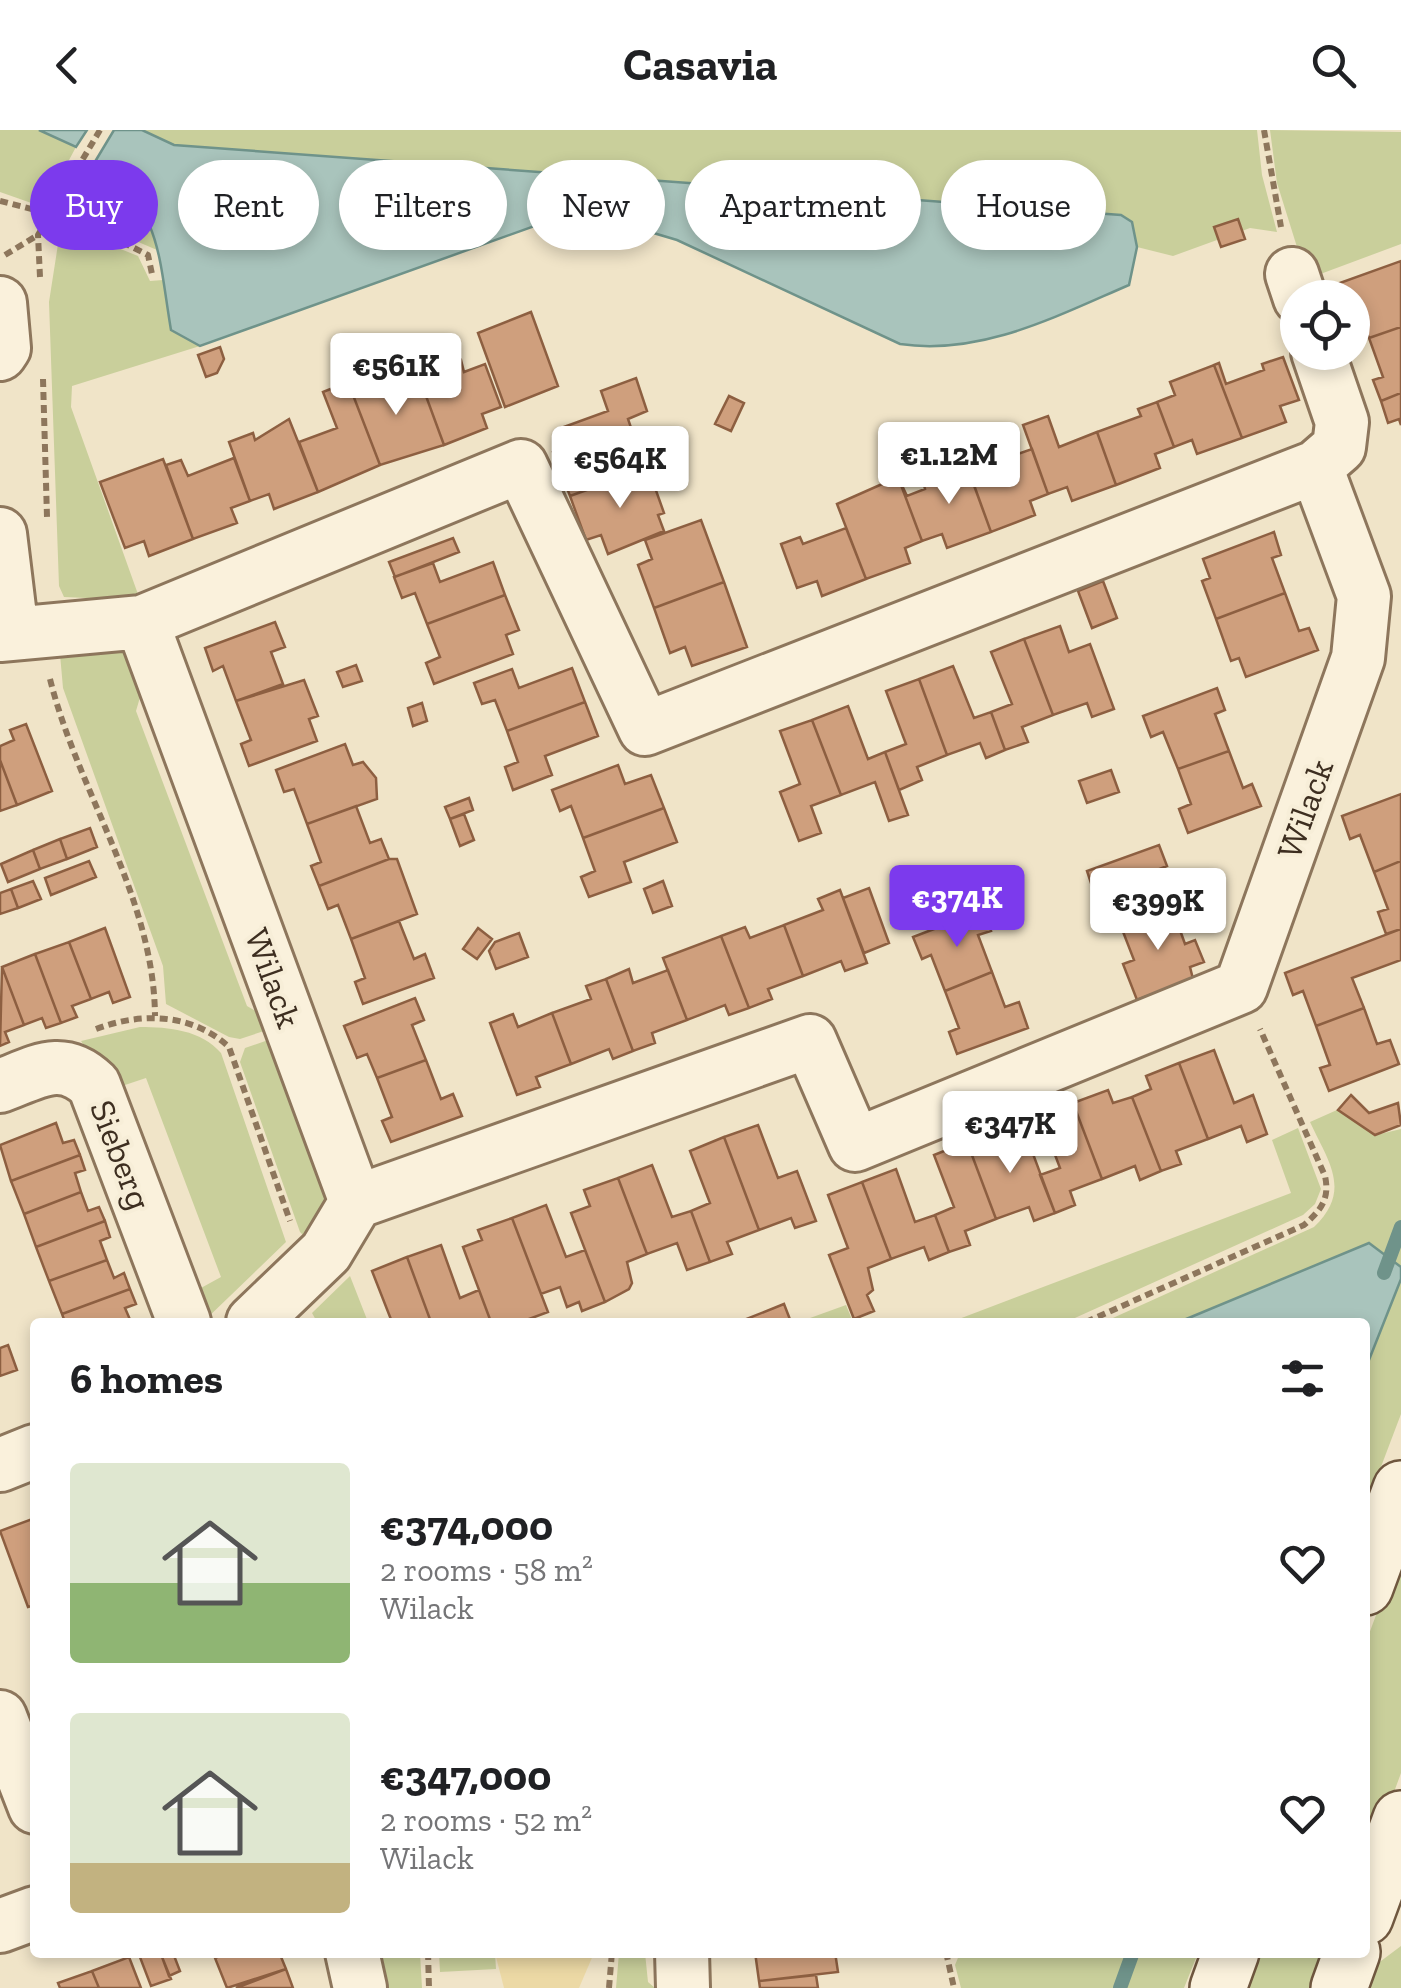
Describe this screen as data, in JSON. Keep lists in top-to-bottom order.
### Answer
{
  "streets": {
    "street": ["Wilack", "Sieberg"]
  },
  "page": {
    "header": "Casavia",
    "chip": [
      "Buy",
      "Rent",
      "Filters",
      "New",
      "Apartment",
      "House"
    ],
    "price": [
      "€561K",
      "€1.12M",
      "€564K",
      "€374K",
      "€399K",
      "€347K"
    ],
    "heading": "6 homes",
    "list": [
      {
        "name": "€374,000",
        "note": "2 rooms · 58 m² · Wilack"
      },
      {
        "name": "€347,000",
        "note": "2 rooms · 52 m² · Wilack"
      }
    ]
  }
}
